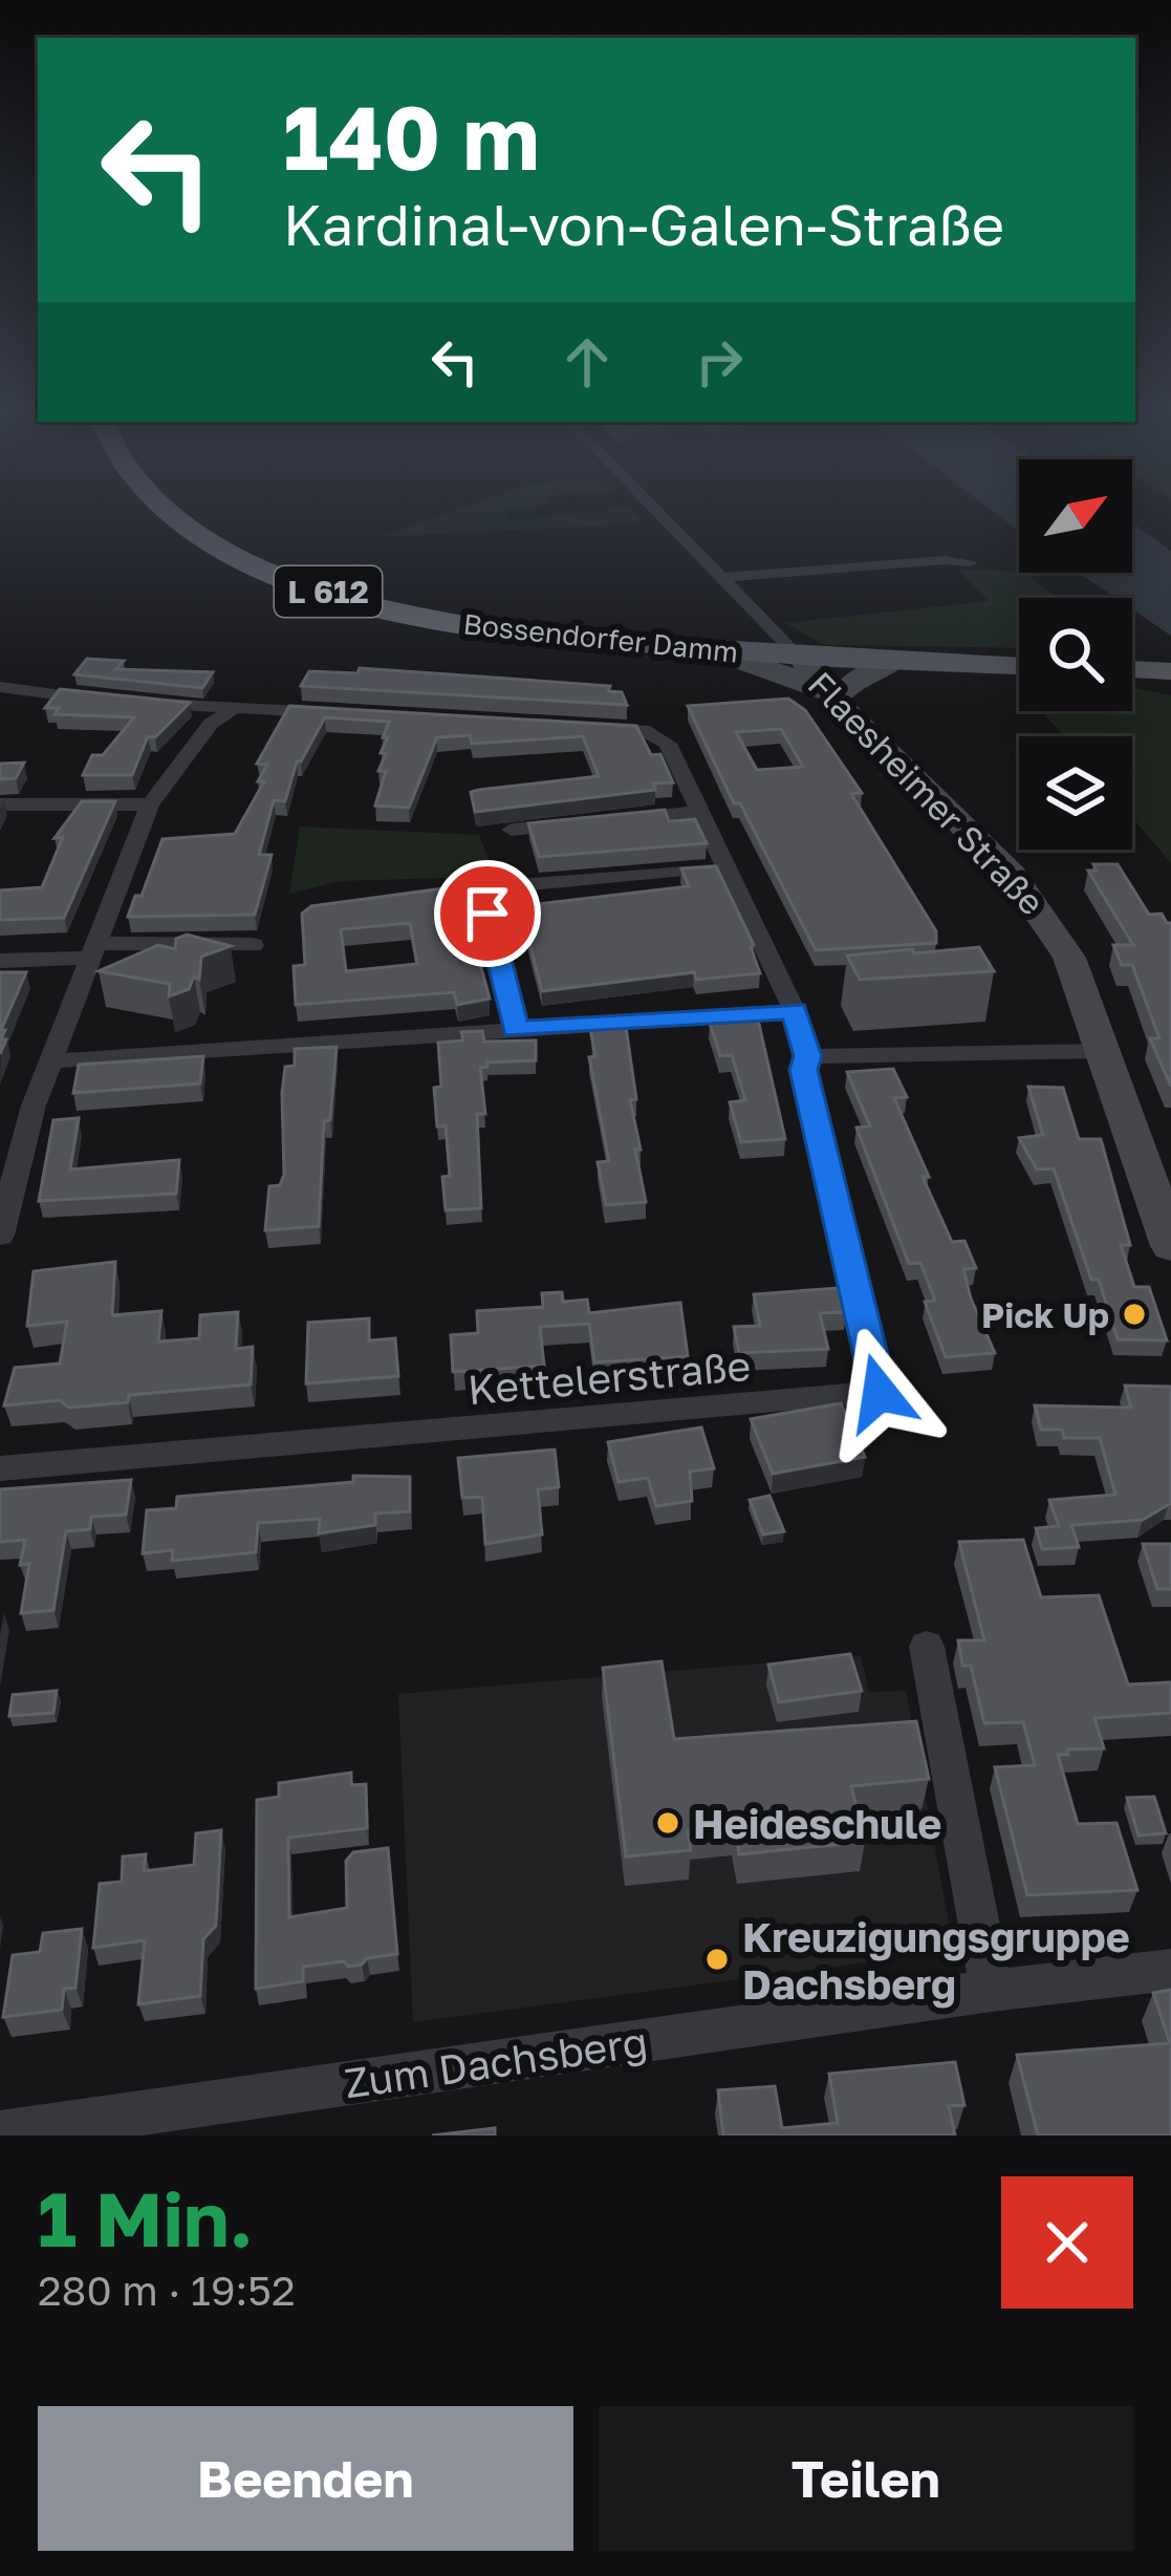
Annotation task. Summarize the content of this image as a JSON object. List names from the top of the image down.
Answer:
{
  "streets": {
    "highway": ["L 612", "Bossendorfer Damm"],
    "main road": ["Flaesheimer Straße"],
    "street": ["Kettelerstraße", "Zum Dachsberg"]
  },
  "crossings": [
    ["Bossendorfer Damm", "Flaesheimer Straße"]
  ],
  "places": ["Pick Up", "Heideschule", "Kreuzigungsgruppe Dachsberg"],
  "north": "top right",
  "page": {
    "turn": ["140 m", "Kardinal-von-Galen-Straße"],
    "heading": ["1 Min.", "280 m · 19:52"],
    "buttons": ["Beenden", "Teilen"]
  }
}
